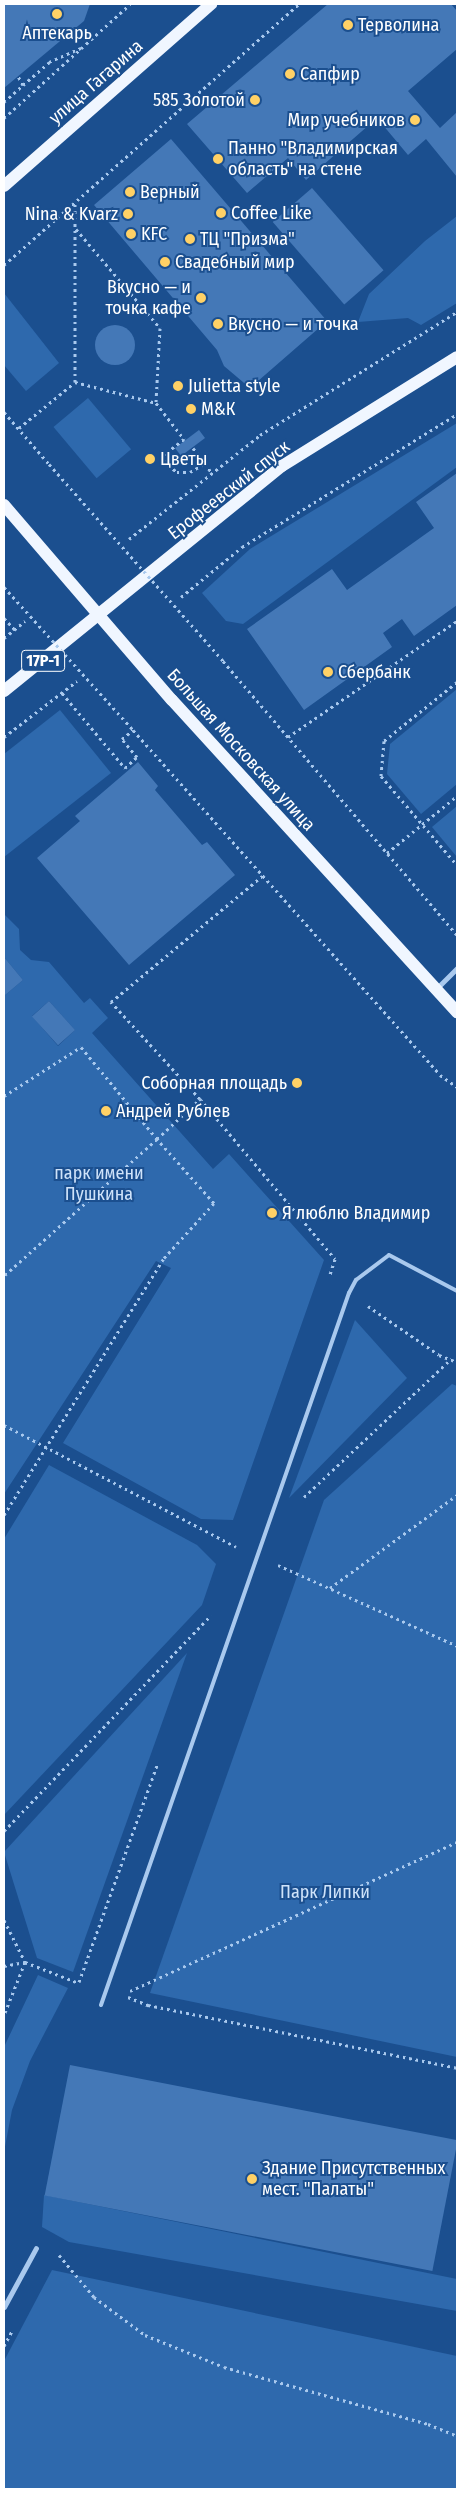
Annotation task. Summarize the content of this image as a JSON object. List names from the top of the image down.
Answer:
{
  "streets": {
    "main road": [
      "улица Гагарина",
      "Ерофеевский спуск",
      "17Р-1",
      "Большая Московская улица"
    ]
  },
  "parks": ["парк имени Пушкина", "Парк Липки"],
  "places": [
    "Аптекарь",
    "Терволина",
    "Сапфир",
    "585 Золотой",
    "Мир учебников",
    "Панно \"Владимирская область\" на стене",
    "Верный",
    "Coffee Like",
    "Nina & Kvarz",
    "KFC",
    "ТЦ \"Призма\"",
    "Свадебный мир",
    "Вкусно — и точка кафе",
    "Вкусно — и точка",
    "Julietta style",
    "М&К",
    "Цветы",
    "Сбербанк",
    "Соборная площадь",
    "Андрей Рублев",
    "Я люблю Владимир",
    "Здание Присутственных мест. \"Палаты\""
  ]
}
